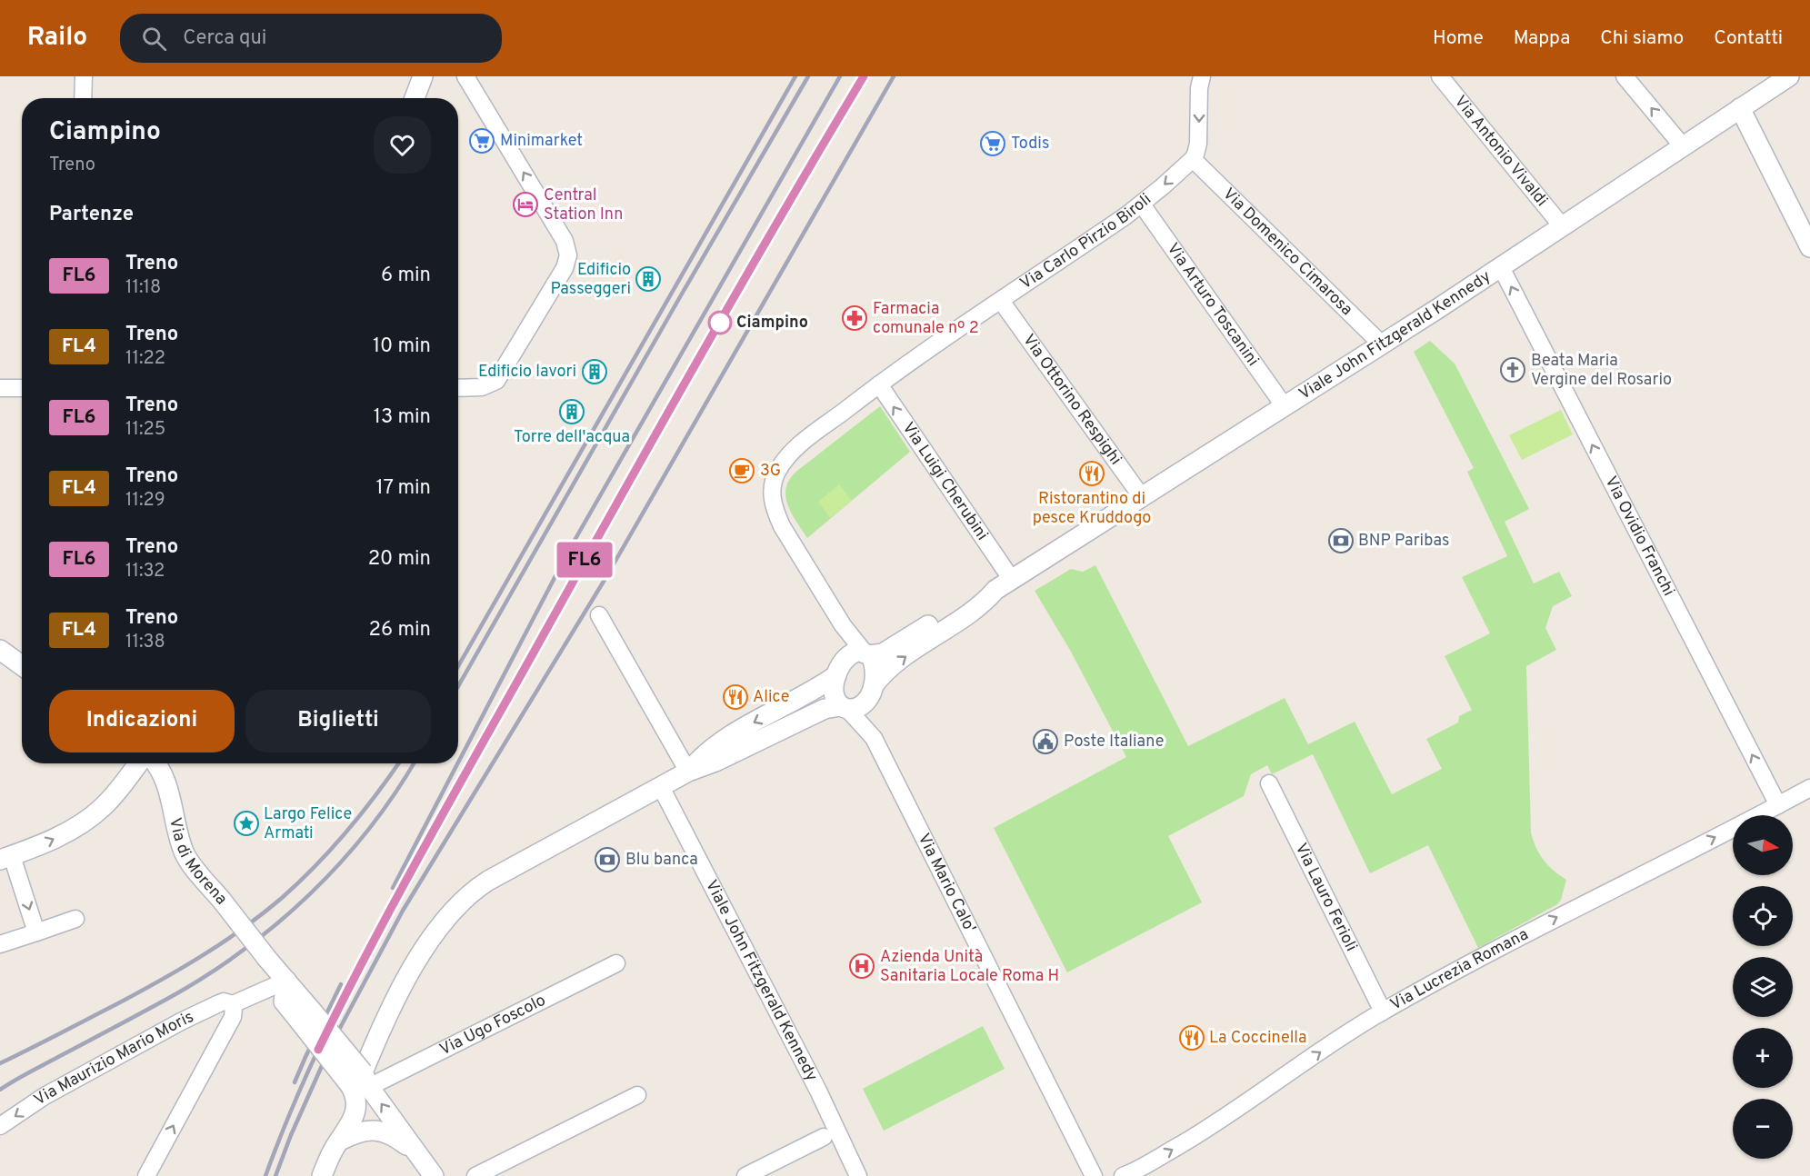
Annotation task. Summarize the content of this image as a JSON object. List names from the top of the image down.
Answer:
{
  "streets": {
    "street": [
      "Via Antonio Vivaldi",
      "Via Carlo Pirzio Biroli",
      "Via Domenico Cimarosa",
      "Via Arturo Toscanini",
      "Viale John Fitzgerald Kennedy",
      "Via Ottorino Respighi",
      "Via Luigi Cherubini",
      "Via Ovidio Franchi",
      "Via di Morena",
      "Via Mario Calo'",
      "Via Lauro Ferioli",
      "Via Lucrezia Romana",
      "Via Ugo Foscolo",
      "Via Maurizio Mario Moris"
    ]
  },
  "crossings": [
    ["Via Antonio Vivaldi", "Viale John Fitzgerald Kennedy"],
    ["Via Carlo Pirzio Biroli", "Via Domenico Cimarosa"],
    ["Via Carlo Pirzio Biroli", "Via Arturo Toscanini"],
    ["Via Carlo Pirzio Biroli", "Via Ottorino Respighi"],
    ["Via Carlo Pirzio Biroli", "Via Luigi Cherubini"],
    ["Via Domenico Cimarosa", "Viale John Fitzgerald Kennedy"],
    ["Via Arturo Toscanini", "Viale John Fitzgerald Kennedy"],
    ["Viale John Fitzgerald Kennedy", "Via Ottorino Respighi"],
    ["Viale John Fitzgerald Kennedy", "Via Luigi Cherubini"],
    ["Viale John Fitzgerald Kennedy", "Via Ovidio Franchi"],
    ["Viale John Fitzgerald Kennedy", "Via Mario Calo'"],
    ["Via Ovidio Franchi", "Via Lucrezia Romana"],
    ["Via di Morena", "Via Ugo Foscolo"],
    ["Via di Morena", "Via Maurizio Mario Moris"],
    ["Via Lauro Ferioli", "Via Lucrezia Romana"]
  ],
  "one_way": [
    "Via Luigi Cherubini",
    "Via Ovidio Franchi",
    "Via Lucrezia Romana",
    "Via Maurizio Mario Moris"
  ],
  "places": {
    "supermarket": ["Minimarket", "Todis"],
    "hotel": ["Central Station Inn"],
    "building": ["Edificio Passeggeri", "Edificio lavori", "Torre dell'acqua"],
    "pharmacy": ["Farmacia comunale nº 2"],
    "other": ["Ciampino"],
    "church": ["Beata Maria Vergine del Rosario"],
    "cafe": ["3G"],
    "restaurant": ["Ristorantino di pesce Kruddogo", "Alice", "La Coccinella"],
    "bank": ["BNP Paribas", "Blu banca"],
    "public building": ["Poste Italiane"],
    "place": ["Largo Felice Armati"],
    "hospital": ["Azienda Unità Sanitaria Locale Roma H"]
  },
  "north": "right",
  "page": {
    "header": "Railo",
    "search": "Cerca qui",
    "nav": [
      "Home",
      "Mappa",
      "Chi siamo",
      "Contatti"
    ],
    "on_map": "FL6",
    "heading": [
      ["Ciampino", "Treno"],
      "Partenze"
    ],
    "list": [
      {
        "mark": "FL6",
        "name": "Treno",
        "note": "11:18",
        "value": "6 min"
      },
      {
        "mark": "FL4",
        "name": "Treno",
        "note": "11:22",
        "value": "10 min"
      },
      {
        "mark": "FL6",
        "name": "Treno",
        "note": "11:25",
        "value": "13 min"
      },
      {
        "mark": "FL4",
        "name": "Treno",
        "note": "11:29",
        "value": "17 min"
      },
      {
        "mark": "FL6",
        "name": "Treno",
        "note": "11:32",
        "value": "20 min"
      },
      {
        "mark": "FL4",
        "name": "Treno",
        "note": "11:38",
        "value": "26 min"
      }
    ],
    "buttons": ["Indicazioni", "Biglietti"],
    "map_buttons": ["+", "−"]
  }
}
